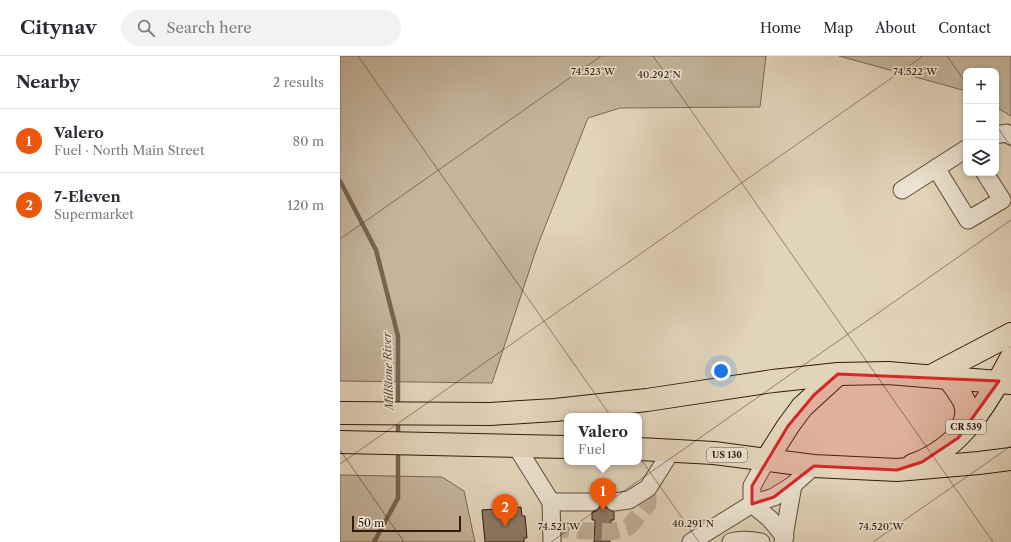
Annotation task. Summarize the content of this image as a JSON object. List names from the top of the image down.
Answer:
{
  "streets": {
    "highway": ["CR 539", "US 130"]
  },
  "crossings": [
    ["CR 539", "US 130"]
  ],
  "water": ["Millstone River"],
  "scale_bar": "50 m",
  "page": {
    "header": "Citynav",
    "search": "Search here",
    "nav": [
      "Home",
      "Map",
      "About",
      "Contact"
    ],
    "heading": ["Nearby", "2 results"],
    "map_buttons": ["+", "−"],
    "list": [
      {
        "mark": "1",
        "name": "Valero",
        "note": "Fuel · North Main Street",
        "value": "80 m"
      },
      {
        "mark": "2",
        "name": "7-Eleven",
        "note": "Supermarket",
        "value": "120 m"
      }
    ],
    "popup": ["Valero", "Fuel"],
    "pins": ["1", "2"],
    "scale": "50 m"
  },
  "coordinates": [
    "74.523°W",
    "74.522°W",
    "40.292°N",
    "40.291°N",
    "74.521°W",
    "74.520°W"
  ]
}
